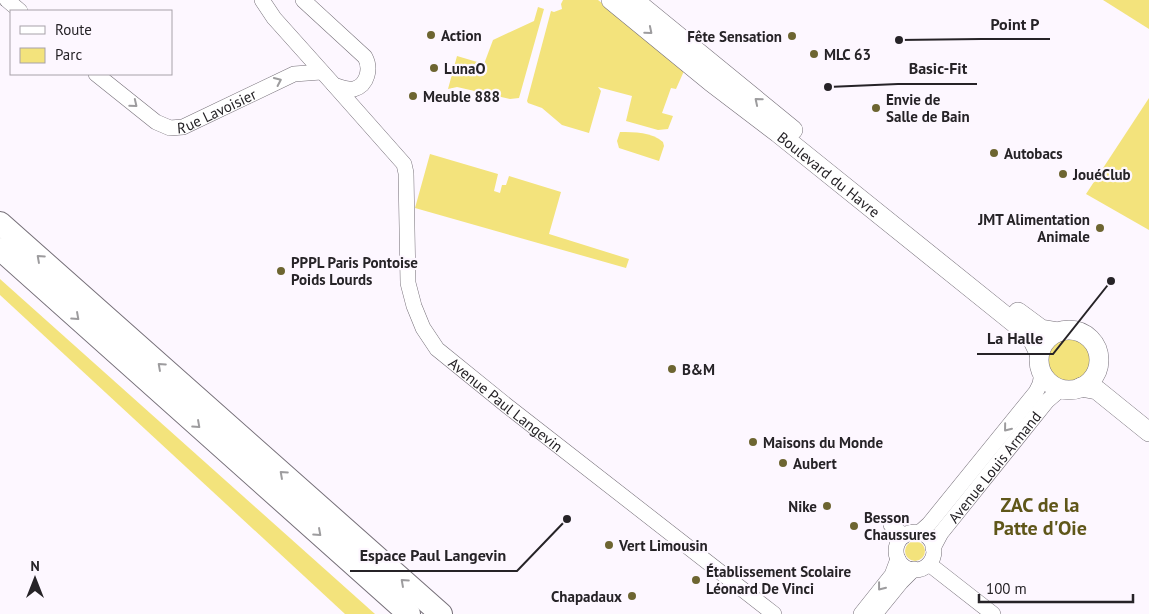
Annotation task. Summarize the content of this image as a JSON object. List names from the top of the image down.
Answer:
{
  "streets": {
    "main road": ["Boulevard du Havre"],
    "street": ["Rue Lavoisier", "Avenue Paul Langevin", "Avenue Louis Armand"]
  },
  "crossings": [
    ["Rue Lavoisier", "Avenue Paul Langevin"],
    ["Boulevard du Havre", "Avenue Louis Armand"]
  ],
  "one_way": ["Rue Lavoisier"],
  "districts": ["ZAC de la Patte d'Oie"],
  "places": [
    "Action",
    "Fête Sensation",
    "Point P",
    "MLC 63",
    "LunaO",
    "Basic-Fit",
    "Meuble 888",
    "Envie de Salle de Bain",
    "Autobacs",
    "JouéClub",
    "JMT Alimentation Animale",
    "PPPL Paris Pontoise Poids Lourds",
    "La Halle",
    "B&M",
    "Maisons du Monde",
    "Aubert",
    "Nike",
    "Espace Paul Langevin",
    "Besson Chaussures",
    "Vert Limousin",
    "Établissement Scolaire Léonard De Vinci",
    "Chapadaux"
  ],
  "legend": ["Route", "Parc"],
  "scale_bar": "100 m",
  "north": "top"
}
